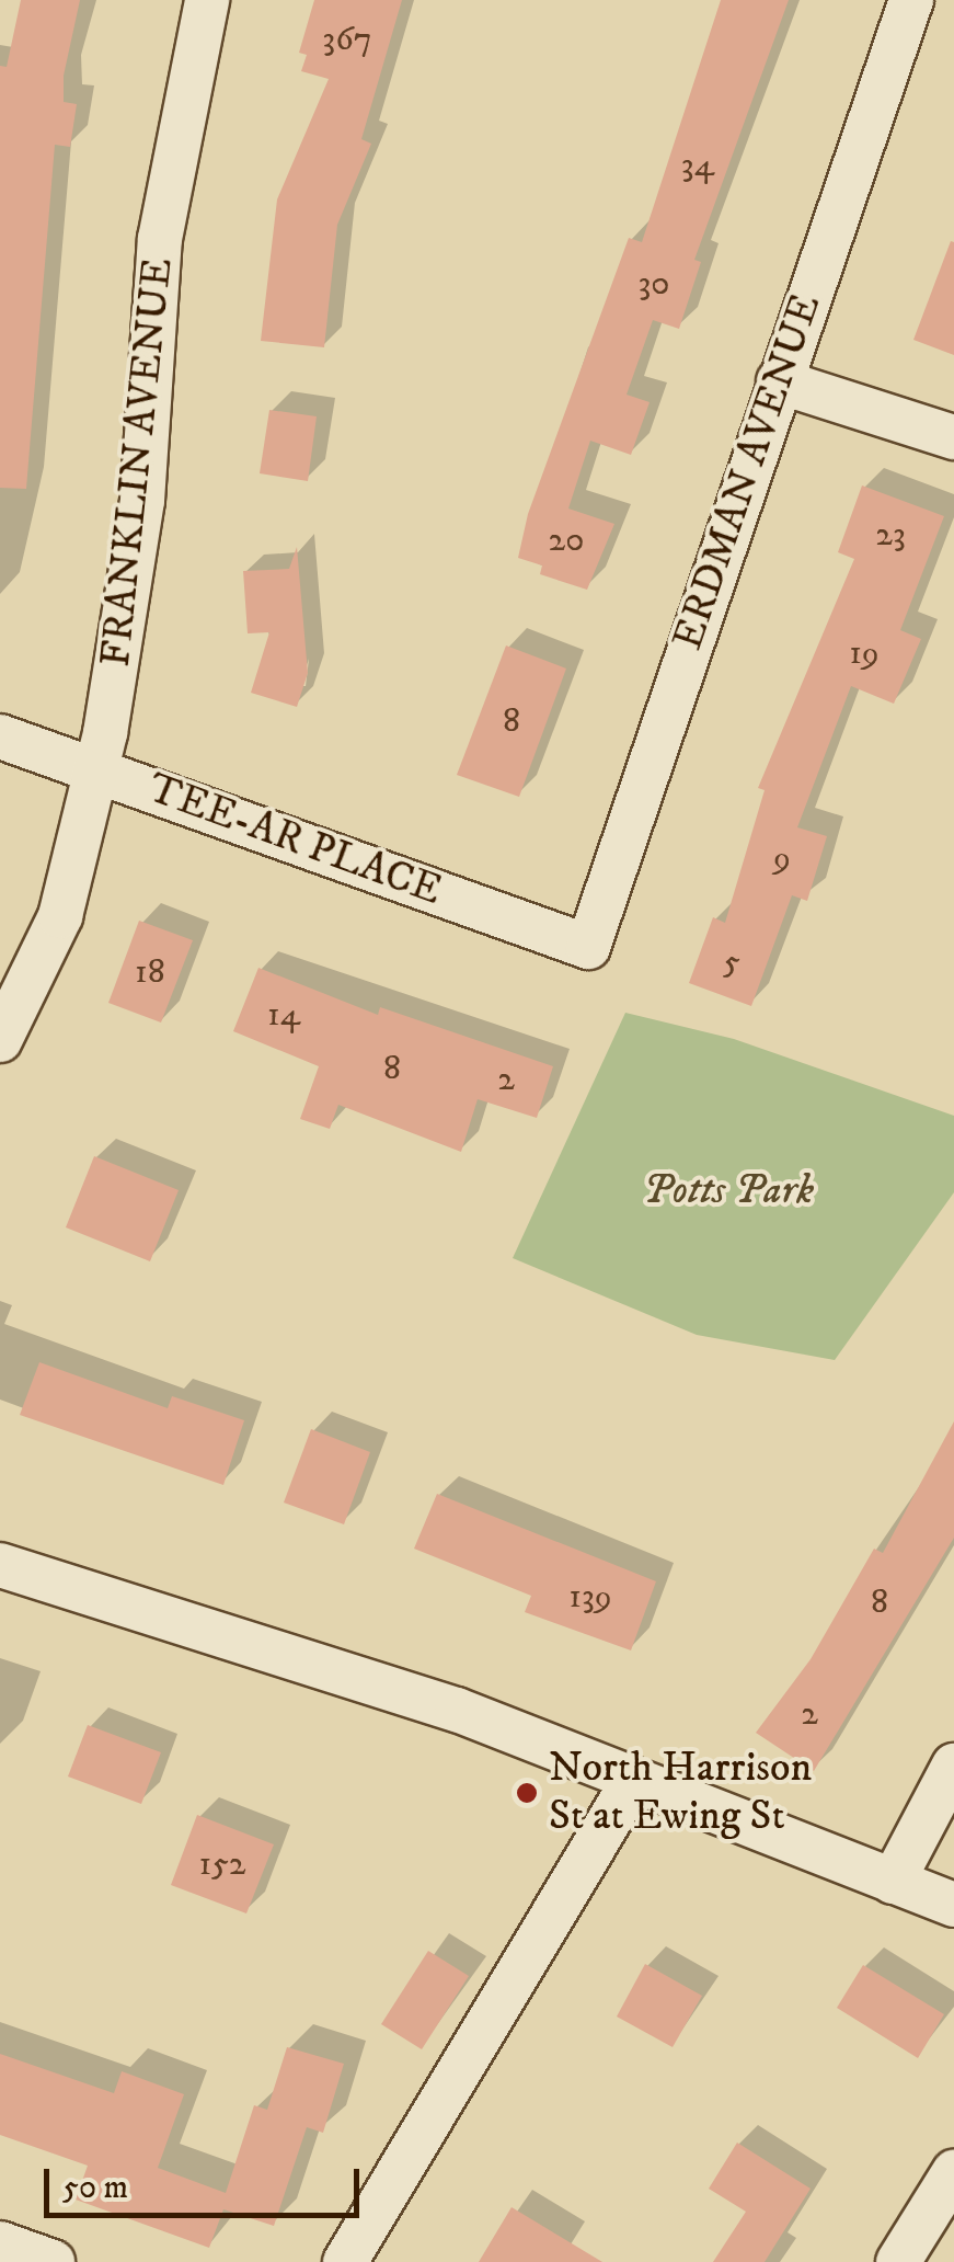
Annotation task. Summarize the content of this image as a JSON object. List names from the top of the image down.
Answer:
{
  "streets": {
    "street": ["FRANKLIN AVENUE", "ERDMAN AVENUE", "TEE-AR PLACE"]
  },
  "crossings": [
    ["FRANKLIN AVENUE", "TEE-AR PLACE"],
    ["ERDMAN AVENUE", "TEE-AR PLACE"]
  ],
  "parks": ["Potts Park"],
  "places": ["North Harrison St at Ewing St"],
  "house_numbers": [
    "367",
    "34",
    "30",
    "23",
    "20",
    "19",
    "8",
    "9",
    "5",
    "18",
    "14",
    "8",
    "2",
    "139",
    "8",
    "2",
    "152"
  ],
  "scale_bar": "50 m"
}
